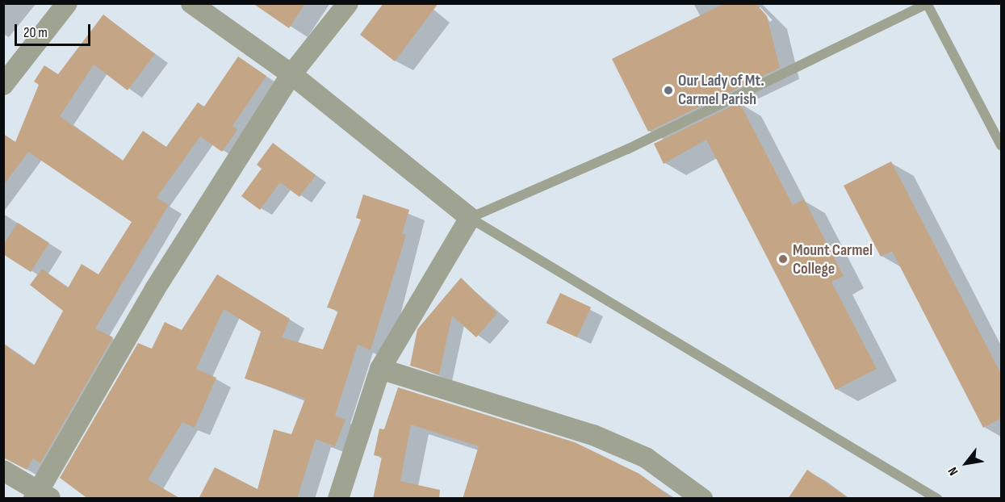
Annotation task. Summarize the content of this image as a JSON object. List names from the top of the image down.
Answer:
{
  "places": ["Our Lady of Mt. Carmel Parish", "Mount Carmel College"],
  "scale_bar": "20 m",
  "north": "bottom left"
}
